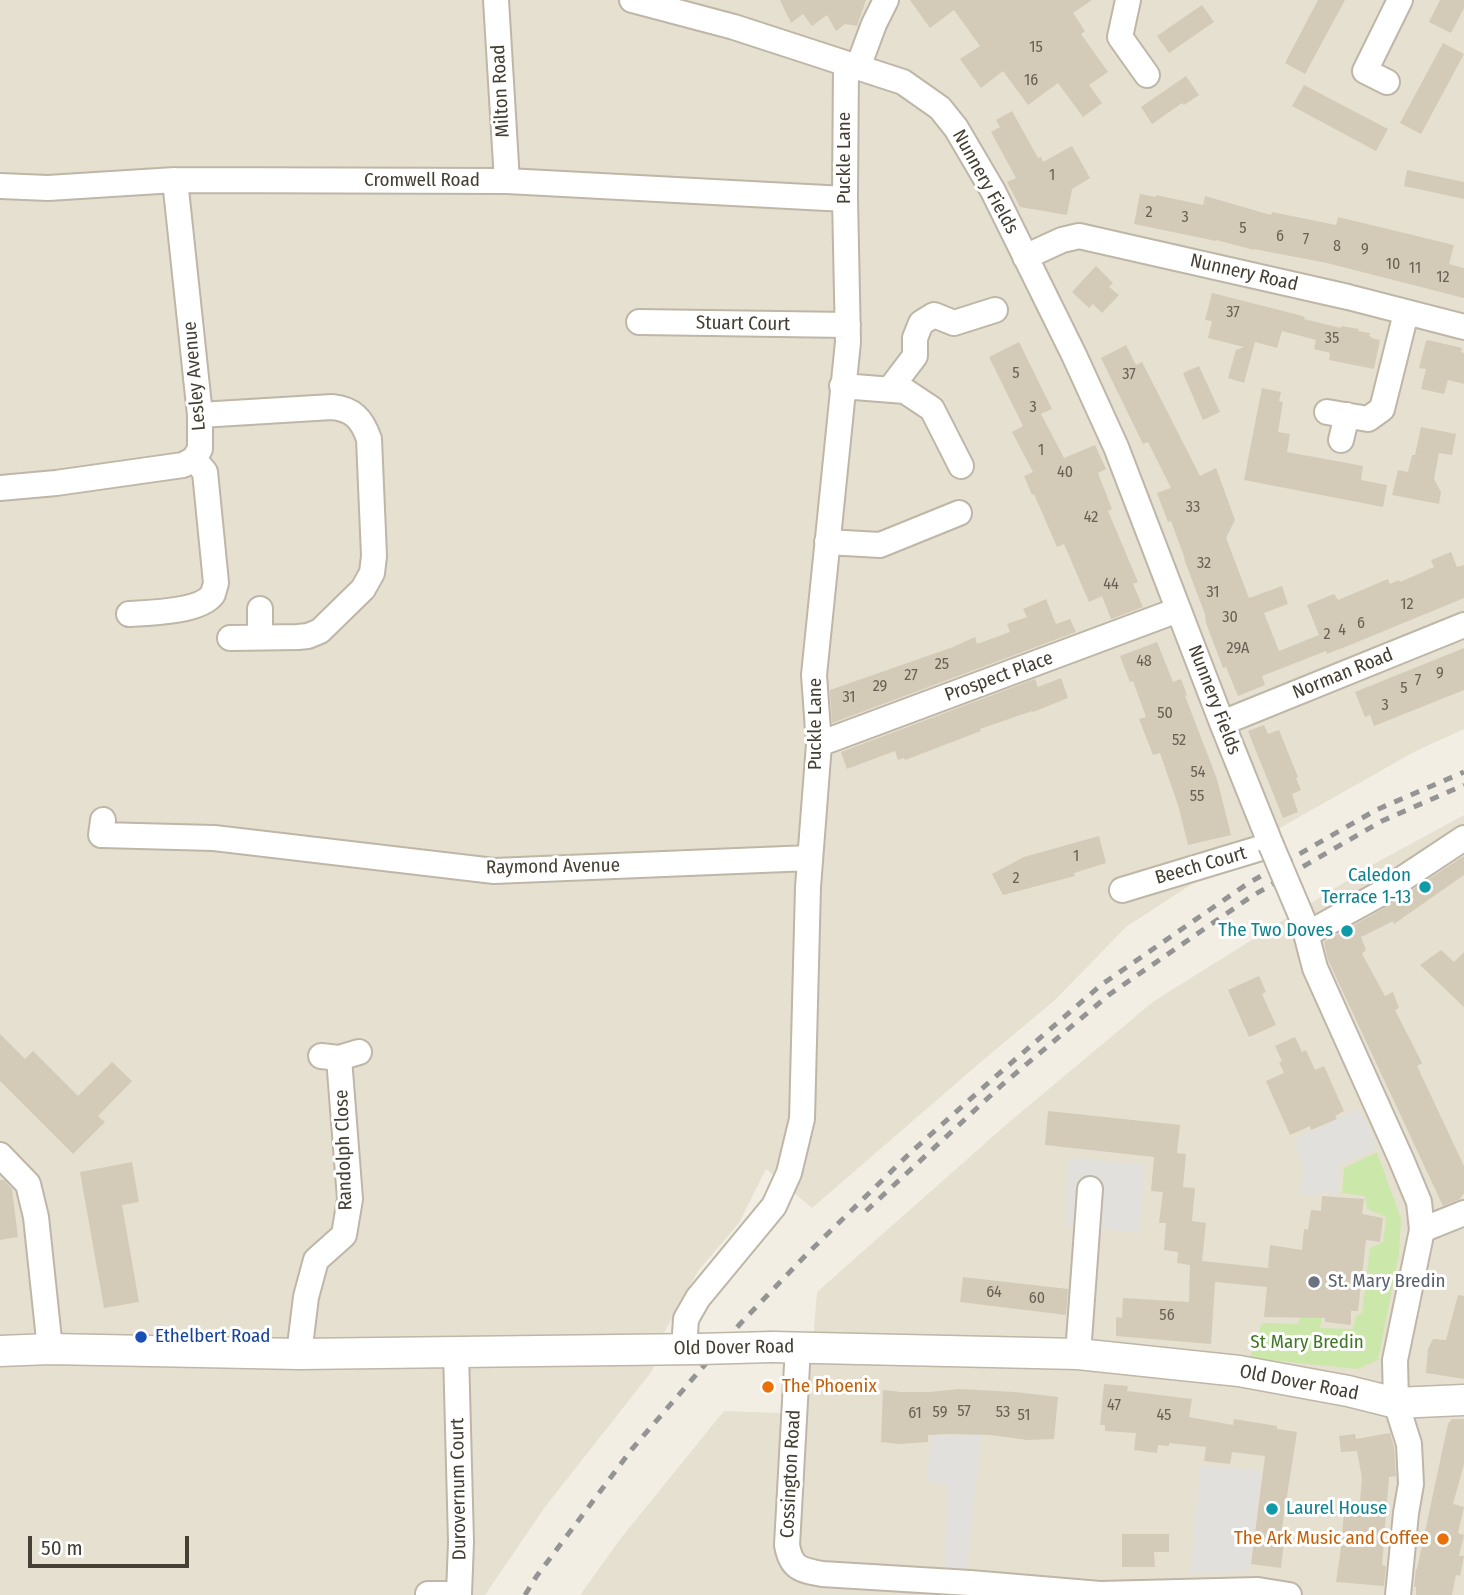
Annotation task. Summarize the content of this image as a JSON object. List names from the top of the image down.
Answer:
{
  "streets": {
    "street": [
      "Milton Road",
      "Puckle Lane",
      "Cromwell Road",
      "Nunnery Fields",
      "Nunnery Road",
      "Stuart Court",
      "Lesley Avenue",
      "Norman Road",
      "Prospect Place",
      "Beech Court",
      "Raymond Avenue",
      "Randolph Close",
      "Old Dover Road",
      "Cossington Road",
      "Durovernum Court"
    ]
  },
  "crossings": [
    ["Milton Road", "Cromwell Road"],
    ["Puckle Lane", "Cromwell Road"],
    ["Puckle Lane", "Nunnery Fields"],
    ["Puckle Lane", "Stuart Court"],
    ["Puckle Lane", "Prospect Place"],
    ["Puckle Lane", "Raymond Avenue"],
    ["Puckle Lane", "Old Dover Road"],
    ["Cromwell Road", "Lesley Avenue"],
    ["Nunnery Fields", "Nunnery Road"],
    ["Nunnery Fields", "Norman Road"],
    ["Nunnery Fields", "Prospect Place"],
    ["Nunnery Fields", "Beech Court"],
    ["Nunnery Fields", "Old Dover Road"],
    ["Randolph Close", "Old Dover Road"],
    ["Old Dover Road", "Cossington Road"],
    ["Old Dover Road", "Durovernum Court"]
  ],
  "parks": ["St Mary Bredin"],
  "places": [
    "Caledon Terrace 1-13",
    "The Two Doves",
    "St. Mary Bredin",
    "Ethelbert Road",
    "The Phoenix",
    "Laurel House",
    "The Ark Music and Coffee"
  ],
  "house_numbers": [
    "15",
    "16",
    "1",
    "2",
    "3",
    "5",
    "6",
    "7",
    "8",
    "9",
    "10",
    "11",
    "12",
    "37",
    "35",
    "5",
    "37",
    "3",
    "1",
    "40",
    "33",
    "42",
    "32",
    "44",
    "31",
    "12",
    "30",
    "6",
    "4",
    "2",
    "29A",
    "48",
    "25",
    "9",
    "27",
    "7",
    "29",
    "5",
    "31",
    "3",
    "50",
    "52",
    "54",
    "55",
    "1",
    "2",
    "64",
    "60",
    "56",
    "47",
    "57",
    "59",
    "53",
    "61",
    "51",
    "45"
  ],
  "scale_bar": "50 m"
}
